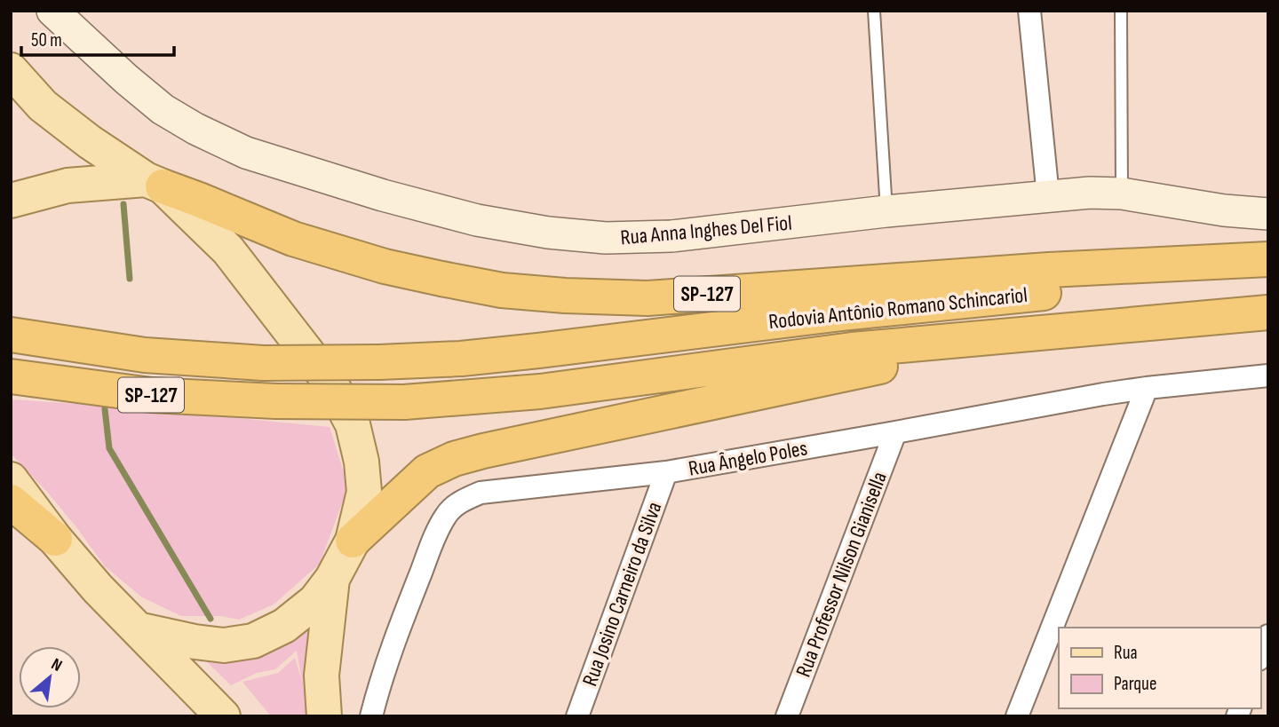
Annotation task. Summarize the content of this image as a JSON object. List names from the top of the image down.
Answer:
{
  "streets": {
    "highway": ["SP-127", "Rodovia Antônio Romano Schincariol"],
    "street": [
      "Rua Anna Inghes Del Fiol",
      "Rua Ângelo Poles",
      "Rua Professor Nilson Gianisella",
      "Rua Josino Carneiro da Silva"
    ]
  },
  "crossings": [
    ["Rua Ângelo Poles", "Rua Professor Nilson Gianisella"],
    ["Rua Ângelo Poles", "Rua Josino Carneiro da Silva"]
  ],
  "legend": ["Rua", "Parque"],
  "scale_bar": "50 m",
  "north": "top right"
}
